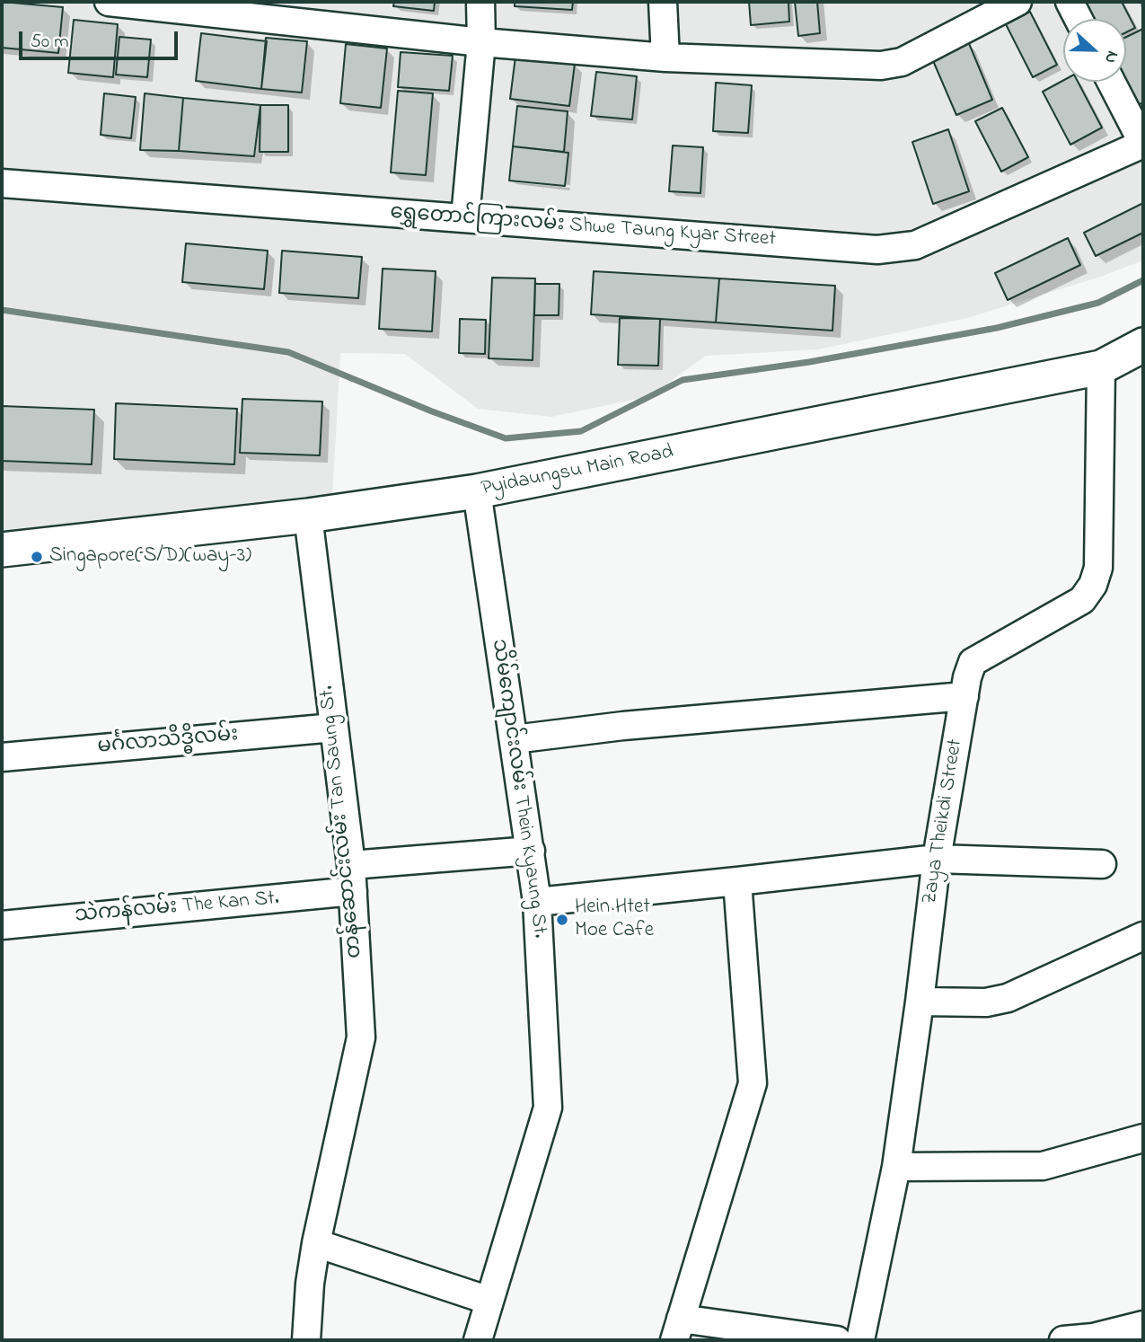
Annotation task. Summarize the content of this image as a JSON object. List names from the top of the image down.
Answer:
{
  "streets": {
    "main road": ["Pyidaungsu Main Road"],
    "street": [
      "ရွှေတောင်ကြားလမ်း Shwe Taung Kyar Street",
      "မင်္ဂလာသိဒ္ဓိလမ်း",
      "သိမ်ကျောင်းလမ်း Thein Kyaung St.",
      "တန်ဆောင်းလမ်း Tan Saung St.",
      "Zaya Theikdi Street",
      "သဲကန်လမ်း The Kan St."
    ]
  },
  "crossings": [
    ["Pyidaungsu Main Road", "သိမ်ကျောင်းလမ်း Thein Kyaung St."],
    ["Pyidaungsu Main Road", "တန်ဆောင်းလမ်း Tan Saung St."],
    ["Pyidaungsu Main Road", "Zaya Theikdi Street"],
    ["မင်္ဂလာသိဒ္ဓိလမ်း", "တန်ဆောင်းလမ်း Tan Saung St."],
    ["တန်ဆောင်းလမ်း Tan Saung St.", "သဲကန်လမ်း The Kan St."]
  ],
  "places": ["Singapore(S/D)(way-3)", "Hein Htet Moe Cafe"],
  "scale_bar": "50 m",
  "north": "right"
}
